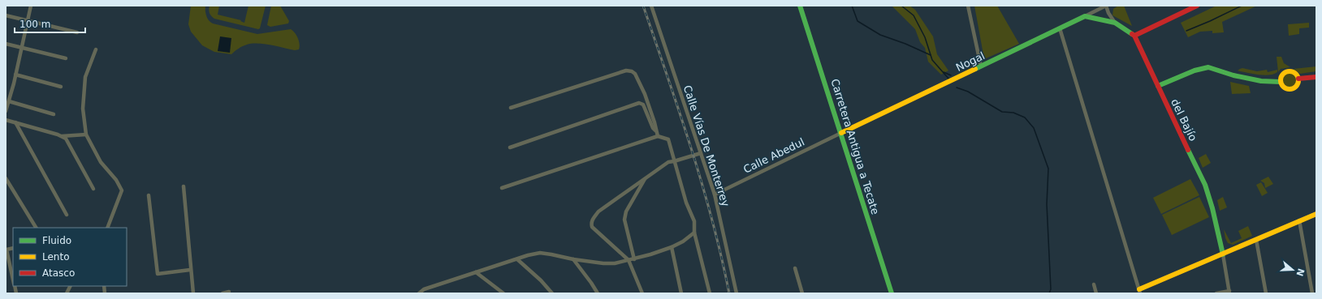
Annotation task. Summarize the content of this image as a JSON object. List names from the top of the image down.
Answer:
{
  "streets": {
    "street": [
      "Nogal",
      "del Bajío",
      "Calle Vías De Monterrey",
      "Carretera Antigua a Tecate",
      "Calle Abedul"
    ]
  },
  "crossings": [
    ["Nogal", "Carretera Antigua a Tecate"],
    ["Nogal", "Calle Abedul"],
    ["Calle Vías De Monterrey", "Calle Abedul"],
    ["Carretera Antigua a Tecate", "Calle Abedul"]
  ],
  "legend": ["Fluido", "Lento", "Atasco"],
  "scale_bar": "100 m",
  "north": "right"
}
